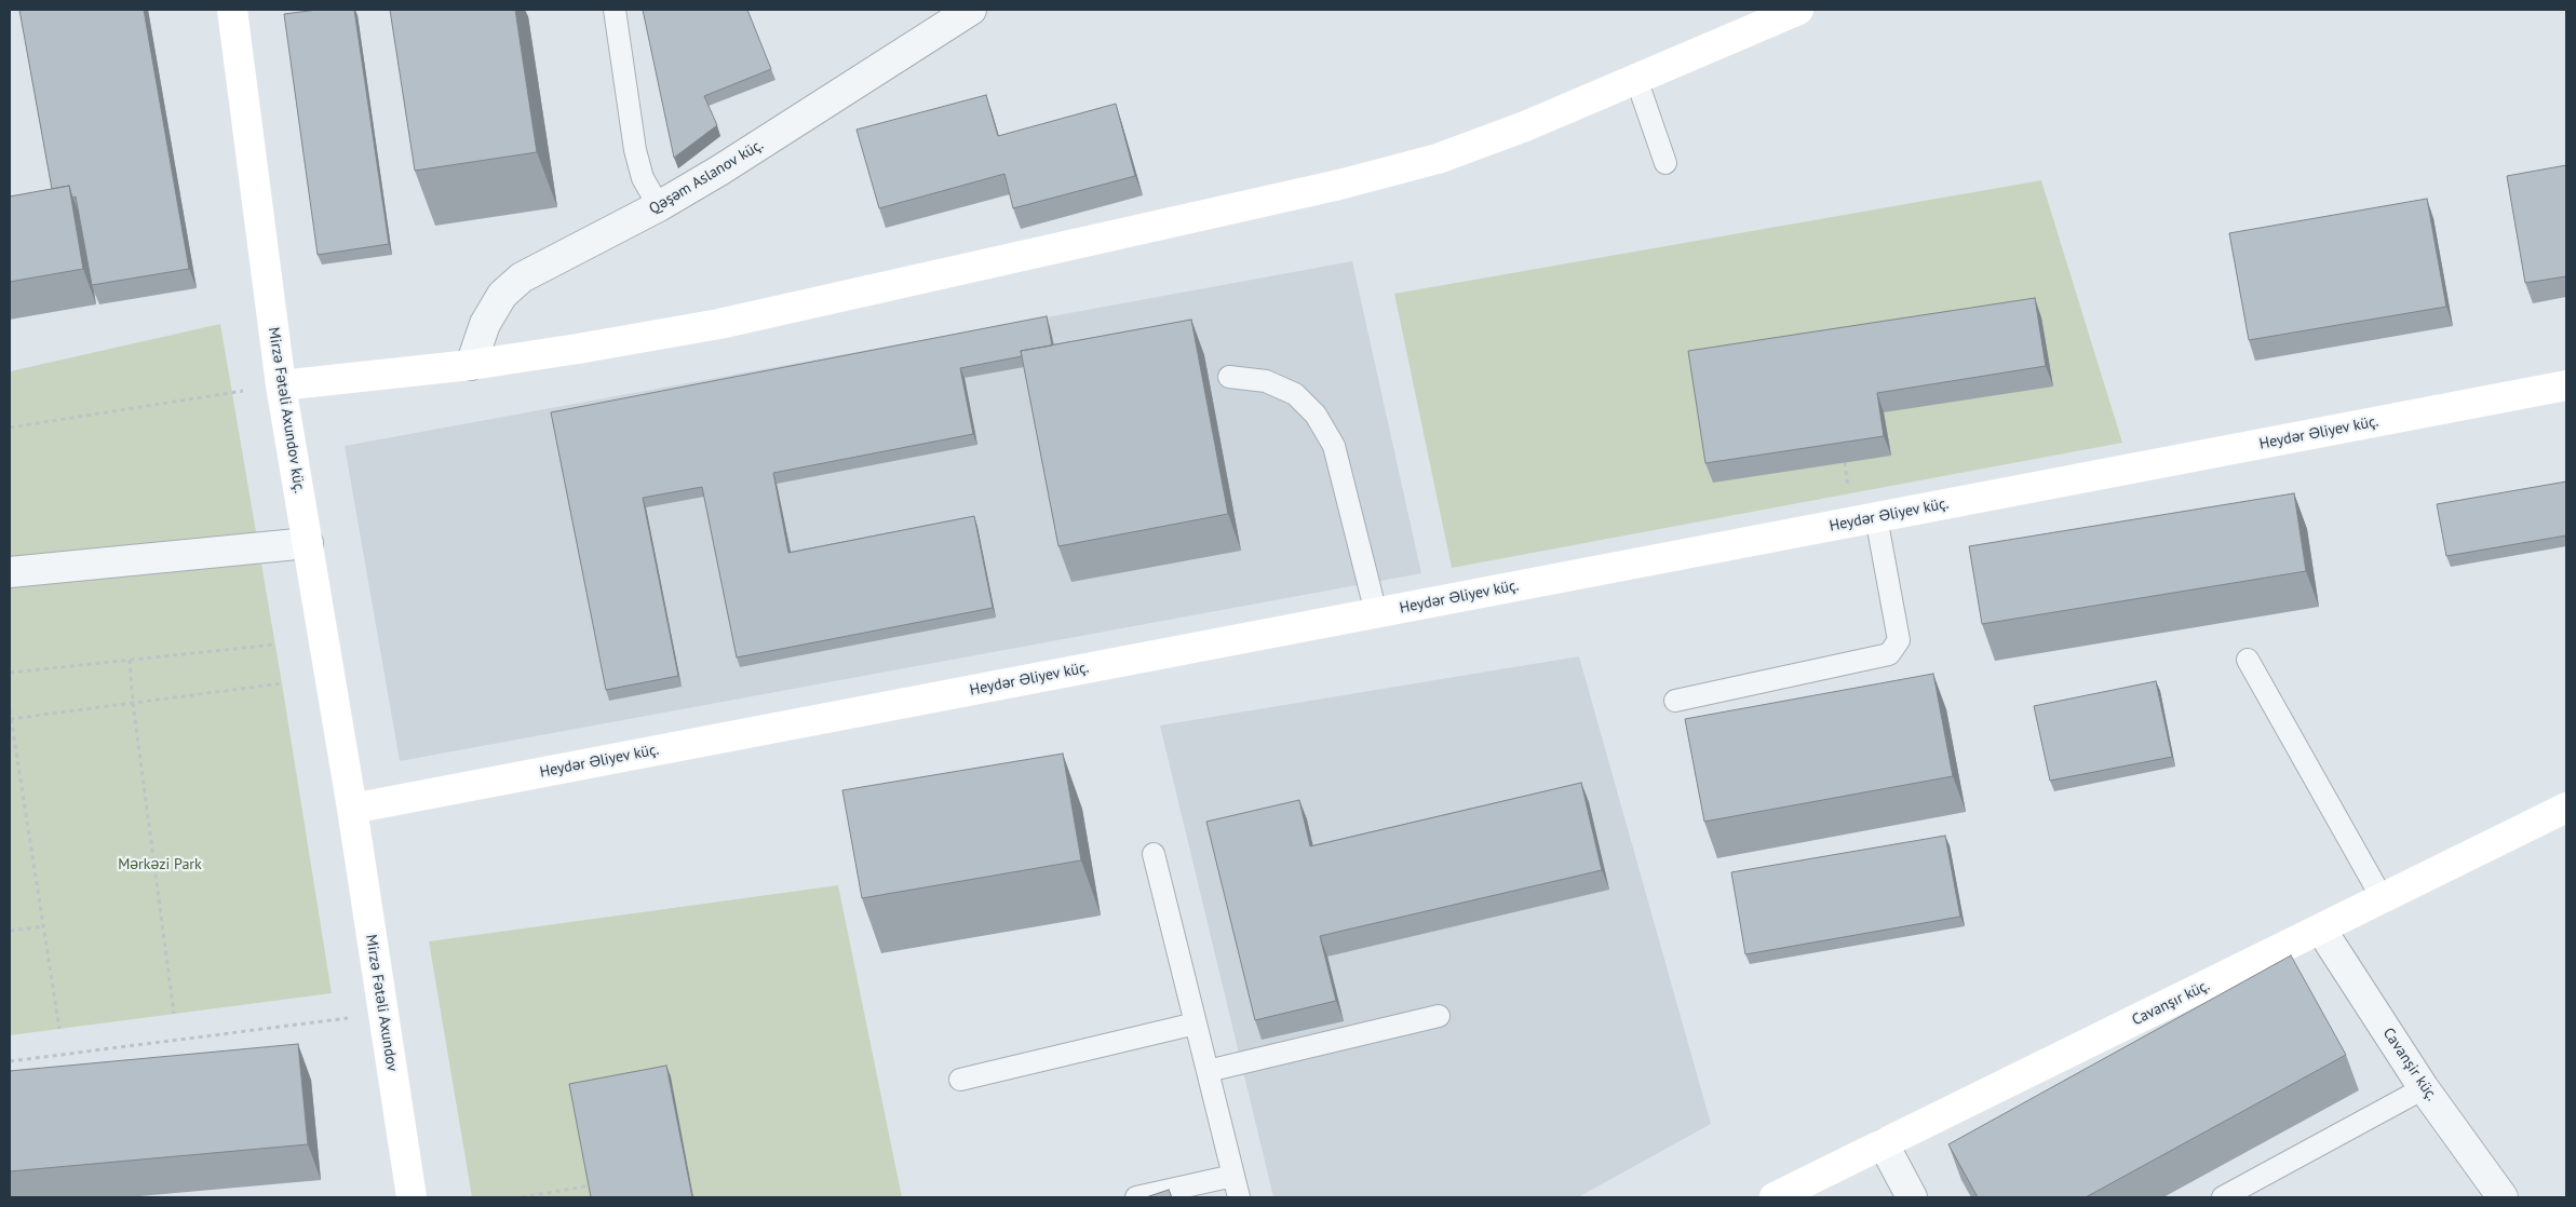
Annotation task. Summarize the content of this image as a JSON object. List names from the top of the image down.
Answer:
{
  "streets": {
    "street": [
      "Qəşəm Aslanov küç.",
      "Mirzə Fətəli Axundov küç.",
      "Heydər Əliyev küç.",
      "Mirzə Fətəli Axundov",
      "Cavanşır küç.",
      "Cavanşir küç."
    ]
  },
  "crossings": [
    ["Mirzə Fətəli Axundov küç.", "Heydər Əliyev küç."],
    ["Mirzə Fətəli Axundov küç.", "Mirzə Fətəli Axundov"],
    ["Heydər Əliyev küç.", "Mirzə Fətəli Axundov"],
    ["Cavanşır küç.", "Cavanşir küç."]
  ],
  "parks": ["Mərkəzi Park"]
}
